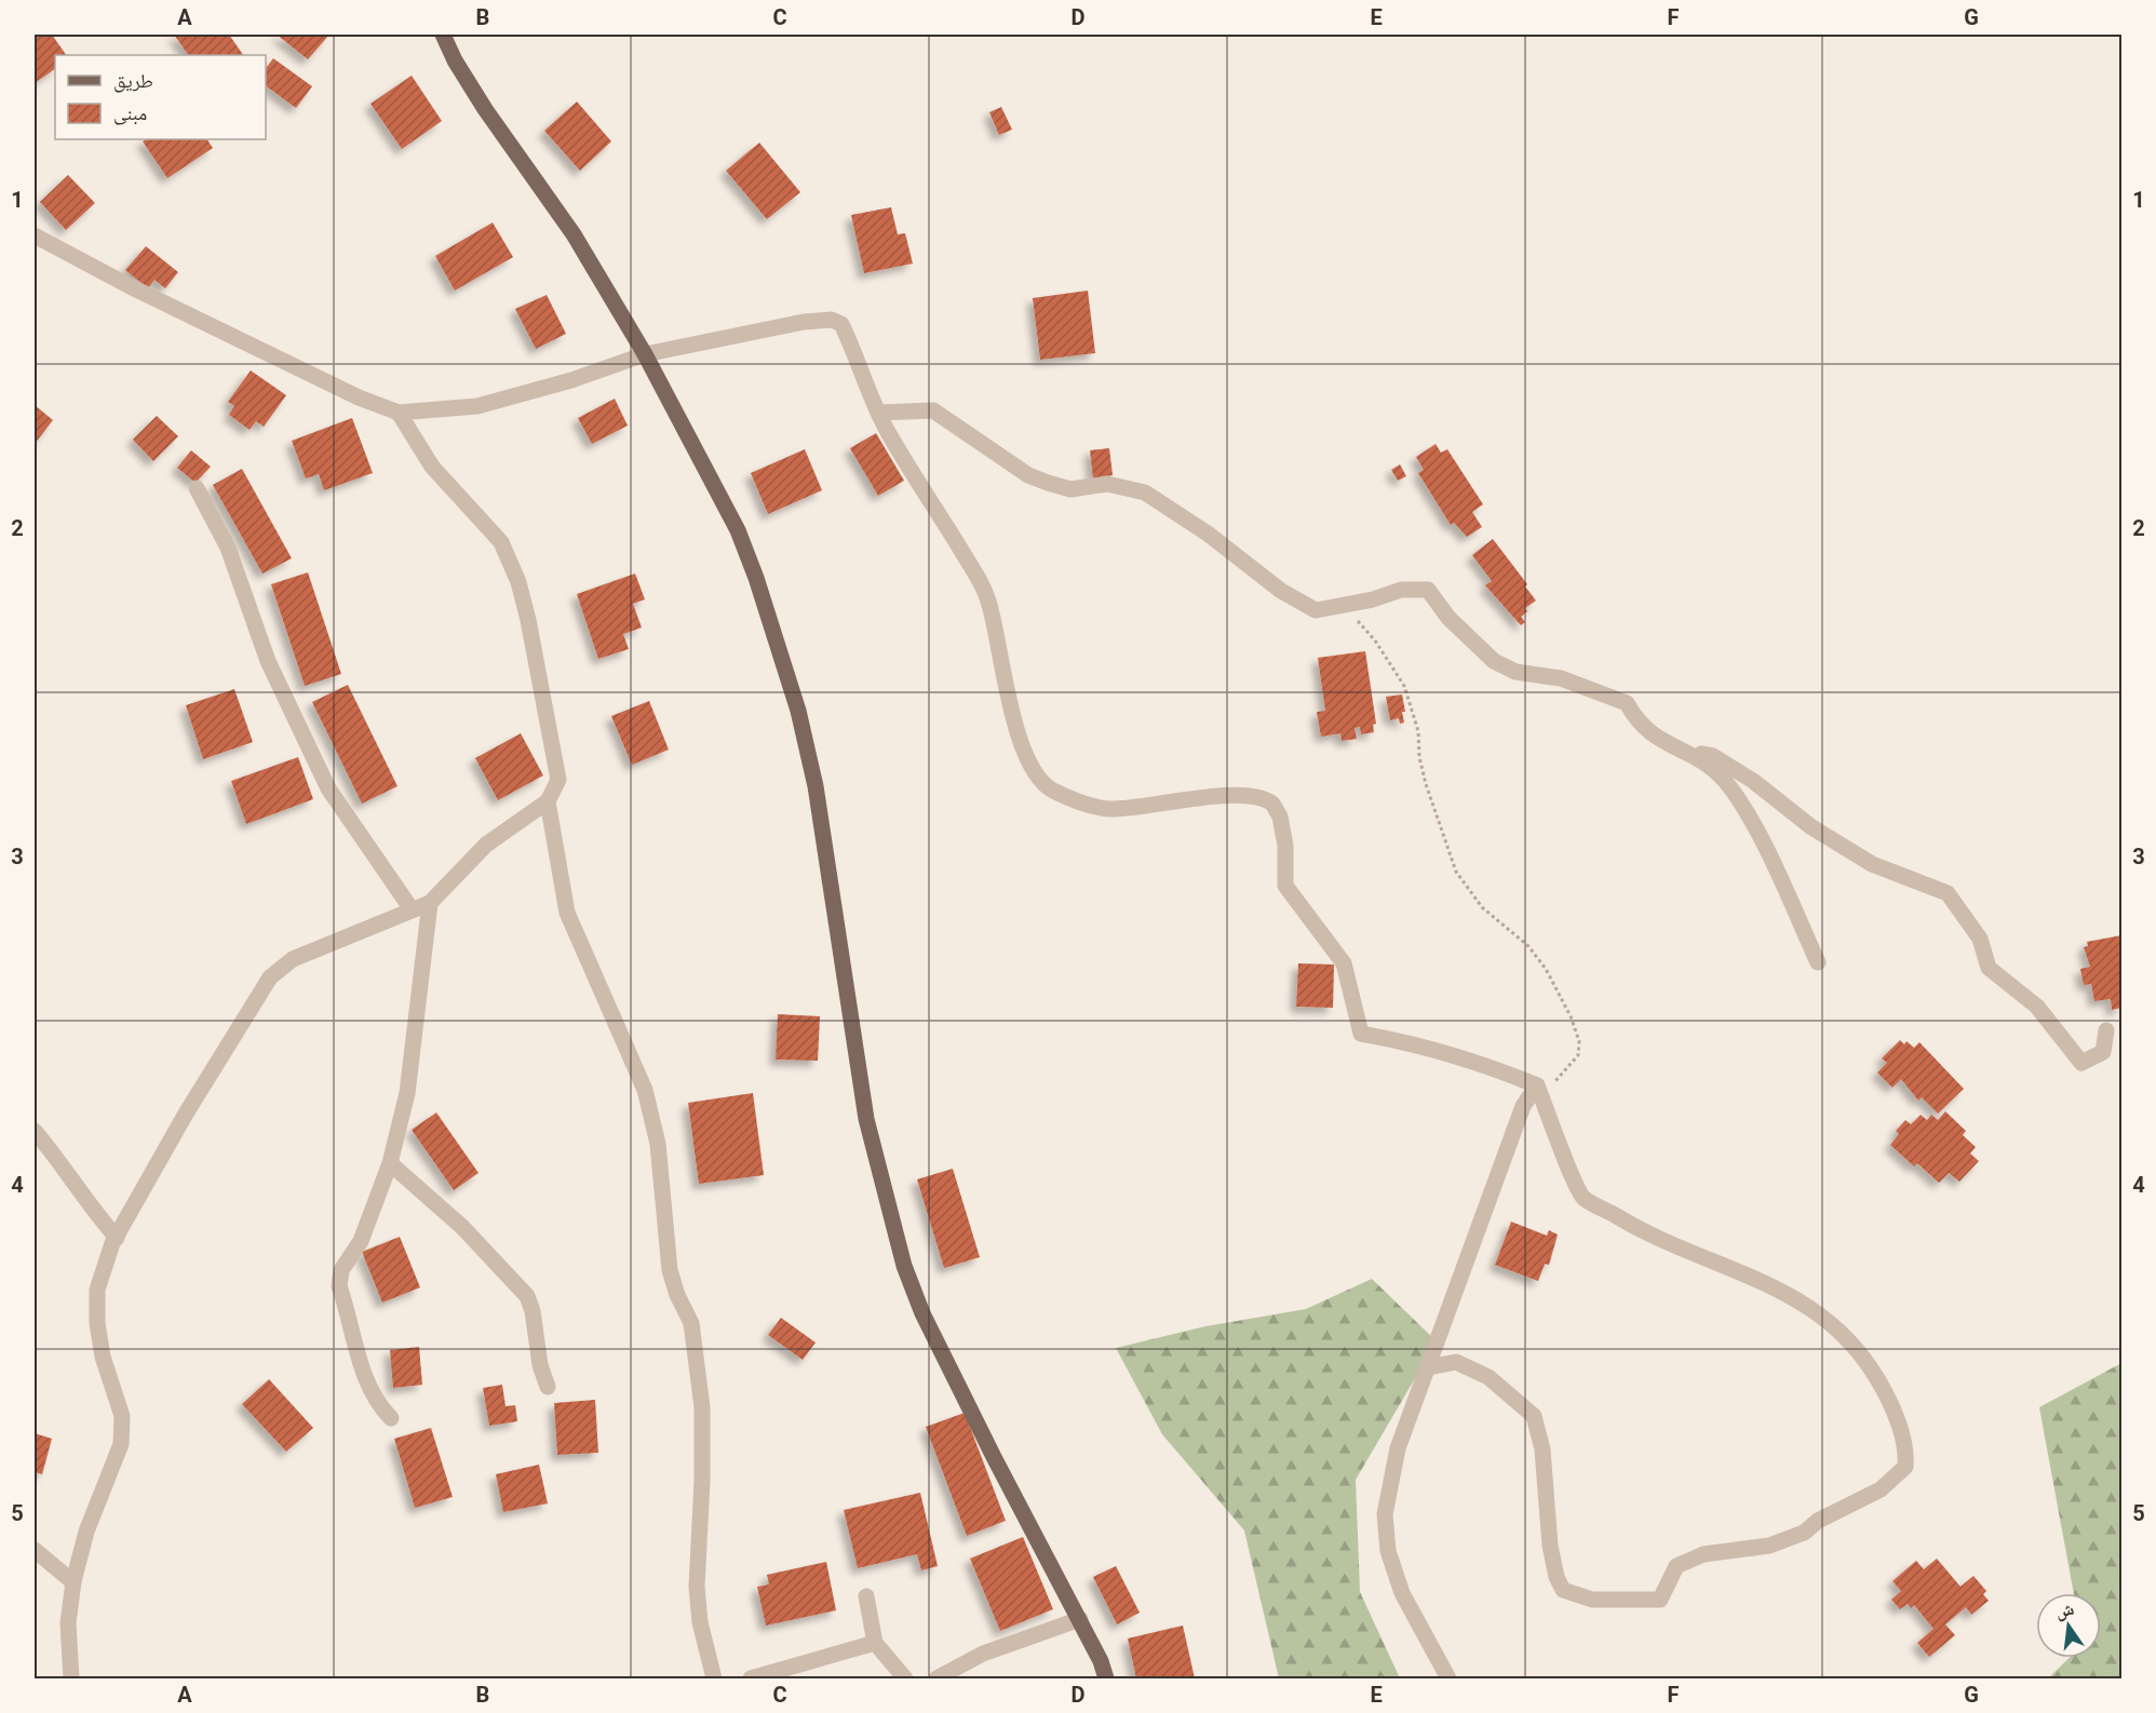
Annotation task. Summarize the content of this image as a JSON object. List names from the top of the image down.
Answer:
{
  "legend": ["طريق", "مبنى"],
  "north": "top",
  "grid": {
    "columns": [
      "A",
      "B",
      "C",
      "D",
      "E",
      "F",
      "G"
    ],
    "rows": [
      "1",
      "2",
      "3",
      "4",
      "5"
    ]
  }
}
